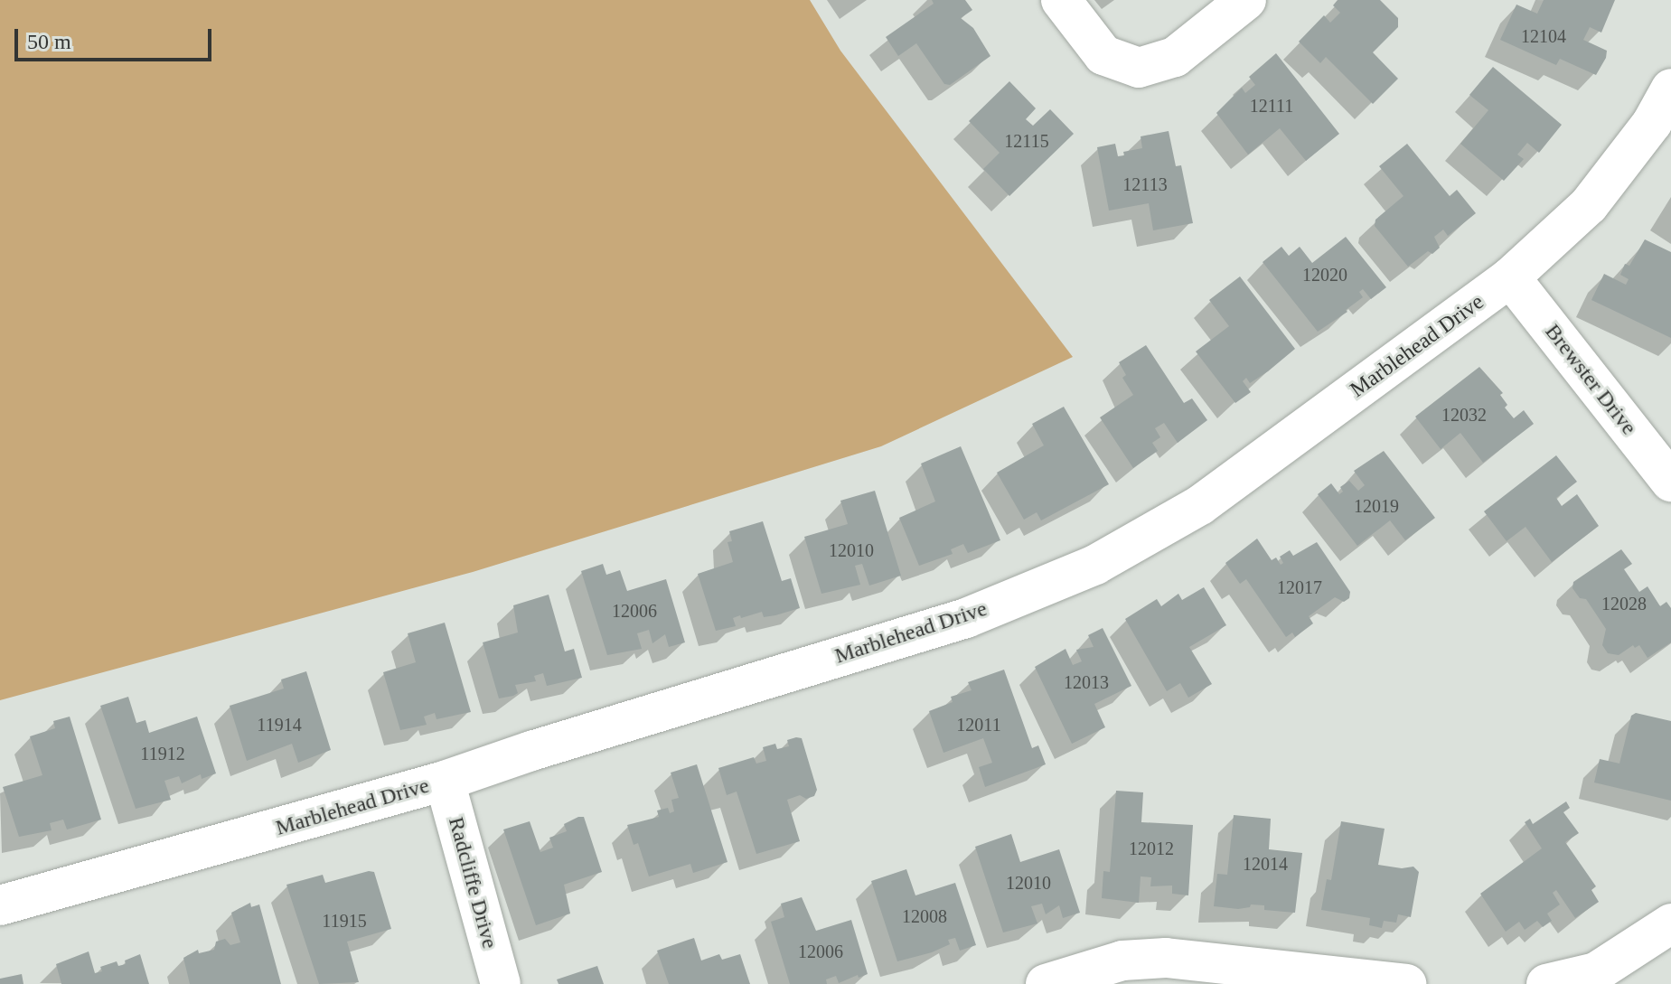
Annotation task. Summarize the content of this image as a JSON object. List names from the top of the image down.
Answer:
{
  "streets": {
    "street": ["Marblehead Drive", "Brewster Drive", "Radcliffe Drive"]
  },
  "crossings": [
    ["Marblehead Drive", "Brewster Drive"],
    ["Marblehead Drive", "Radcliffe Drive"]
  ],
  "house_numbers": [
    "12104",
    "12111",
    "12115",
    "12113",
    "12020",
    "12032",
    "12019",
    "12010",
    "12017",
    "12028",
    "12006",
    "12013",
    "11914",
    "12011",
    "11912",
    "12012",
    "12014",
    "12010",
    "12008",
    "11915",
    "12006"
  ],
  "scale_bar": "50 m"
}
